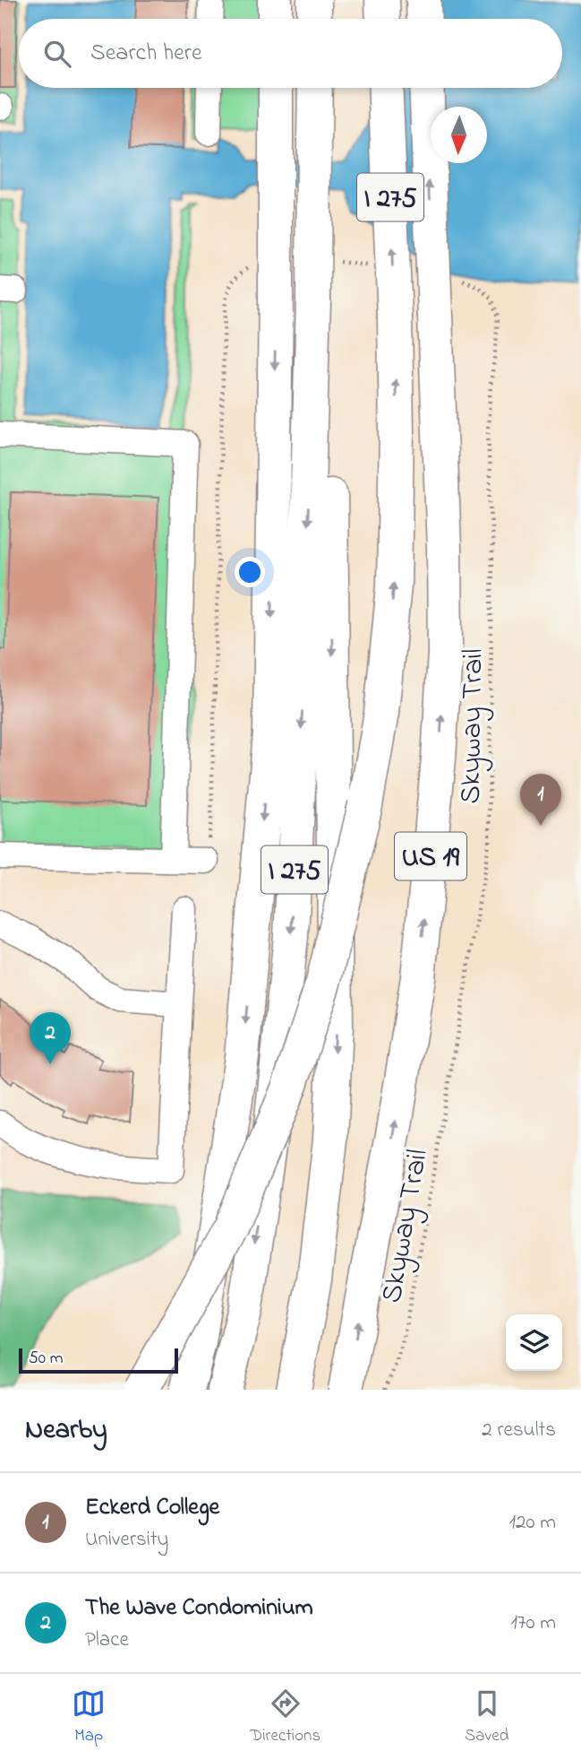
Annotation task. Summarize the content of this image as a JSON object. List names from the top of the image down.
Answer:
{
  "streets": {
    "highway": ["I 275", "US 19"],
    "path": ["Skyway Trail"]
  },
  "scale_bar": "50 m",
  "north": "bottom",
  "page": {
    "search": "Search here",
    "pins": ["1", "2"],
    "scale": "50 m",
    "heading": ["Nearby", "2 results"],
    "list": [
      {
        "mark": "1",
        "name": "Eckerd College",
        "note": "University",
        "value": "120 m"
      },
      {
        "mark": "2",
        "name": "The Wave Condominium",
        "note": "Place",
        "value": "170 m"
      }
    ],
    "nav": ["Map", "Directions", "Saved"]
  }
}
